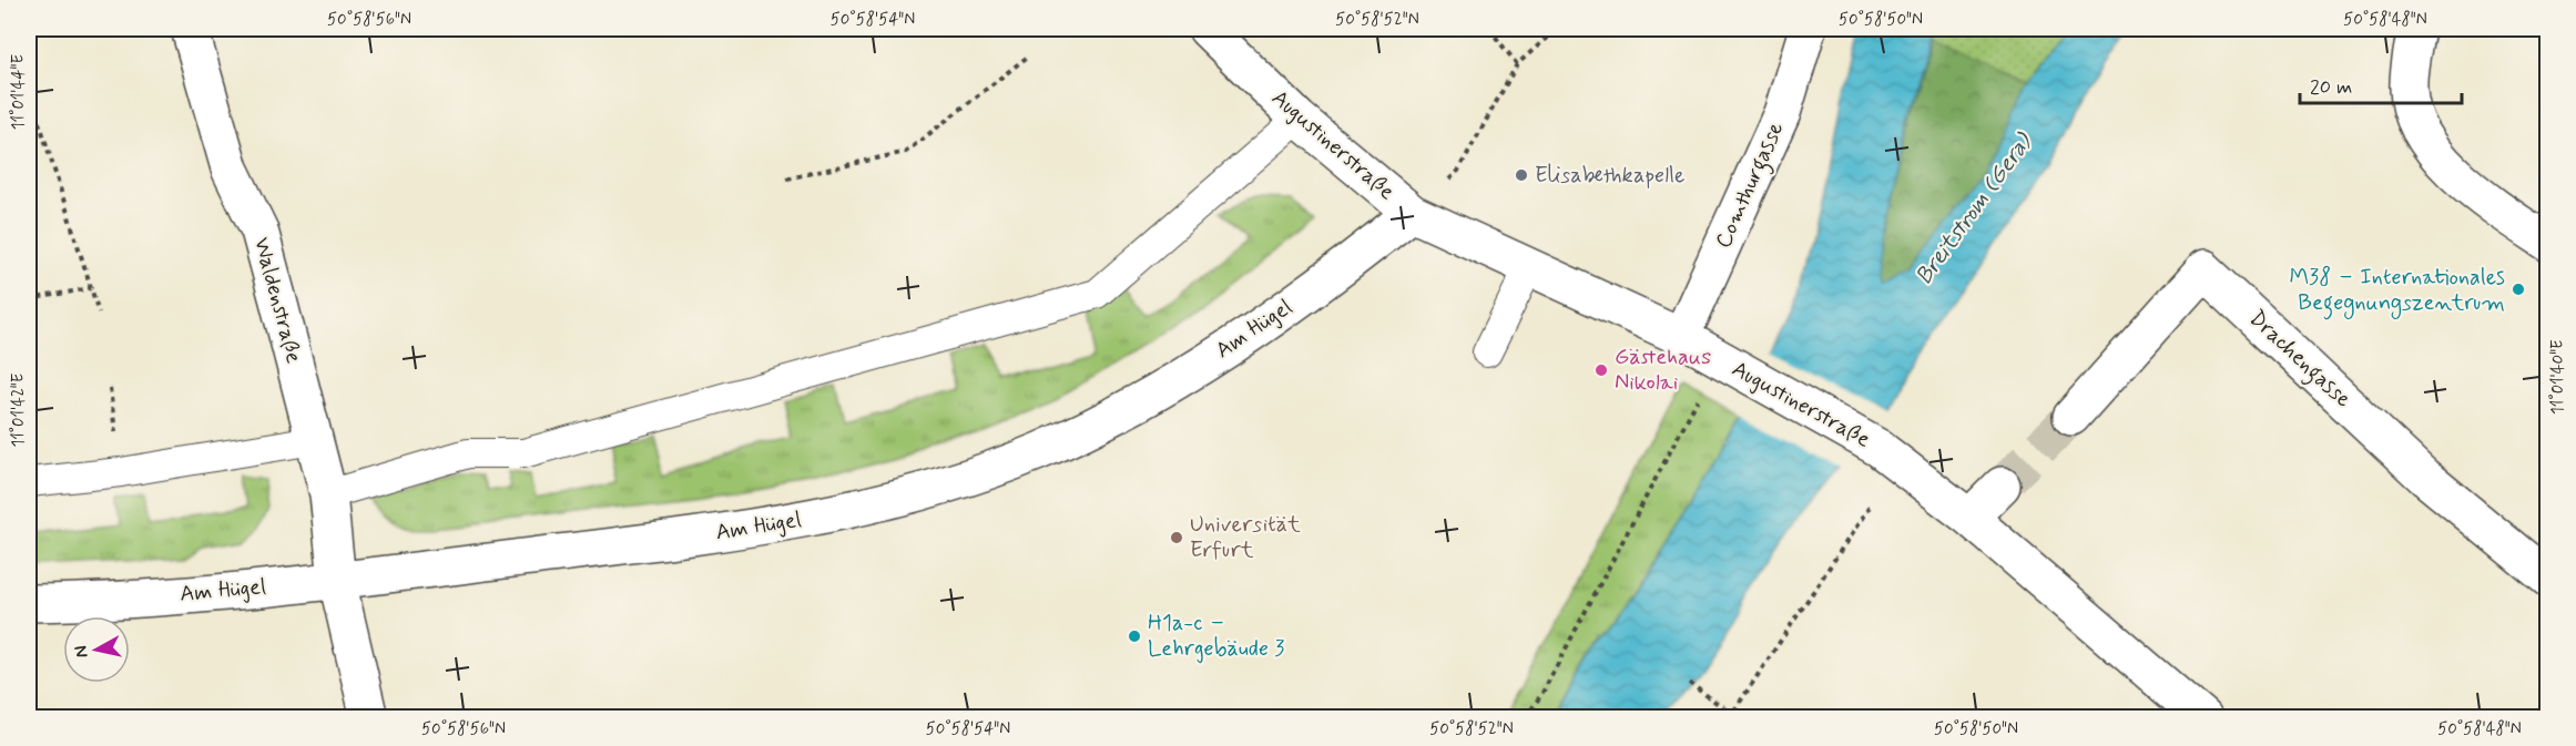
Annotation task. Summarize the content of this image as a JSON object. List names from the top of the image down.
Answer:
{
  "streets": {
    "street": [
      "Augustinerstraße",
      "Comthurgasse",
      "Waldenstraße",
      "Am Hügel",
      "Drachengasse"
    ]
  },
  "crossings": [
    ["Augustinerstraße", "Comthurgasse"],
    ["Augustinerstraße", "Am Hügel"],
    ["Waldenstraße", "Am Hügel"]
  ],
  "water": ["Breitstrom (Gera)"],
  "places": [
    "Elisabethkapelle",
    "M38 – Internationales Begegnungszentrum",
    "Gästehaus Nikolai",
    "Universität Erfurt",
    "H1a-c – Lehrgebäude 3"
  ],
  "scale_bar": "20 m",
  "north": "left",
  "coordinates": [
    "50°58'56\"N",
    "50°58'54\"N",
    "50°58'52\"N",
    "50°58'50\"N",
    "50°58'48\"N",
    "11°01'44\"E",
    "11°01'40\"E",
    "11°01'42\"E"
  ]
}
